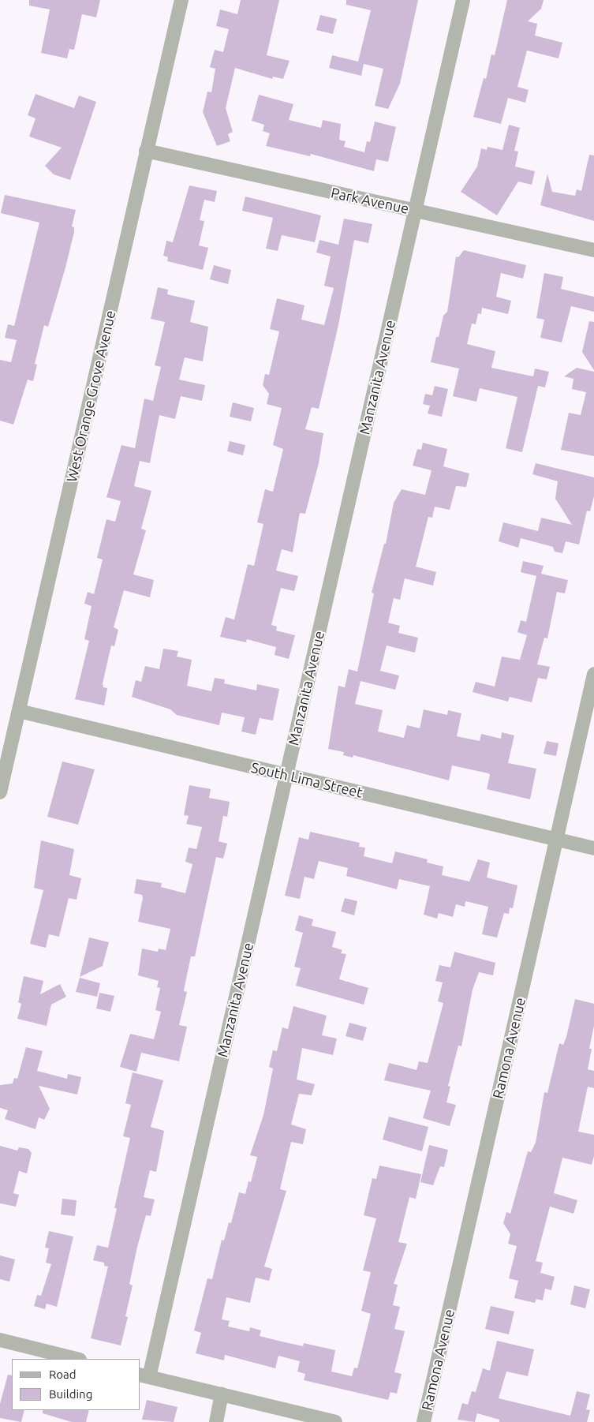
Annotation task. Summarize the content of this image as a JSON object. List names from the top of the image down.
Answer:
{
  "streets": {
    "street": [
      "Park Avenue",
      "Manzanita Avenue",
      "West Orange Grove Avenue",
      "South Lima Street",
      "Ramona Avenue"
    ]
  },
  "crossings": [
    ["Park Avenue", "Manzanita Avenue"],
    ["Park Avenue", "West Orange Grove Avenue"],
    ["Manzanita Avenue", "South Lima Street"],
    ["West Orange Grove Avenue", "South Lima Street"],
    ["South Lima Street", "Ramona Avenue"]
  ],
  "legend": ["Road", "Building"]
}
